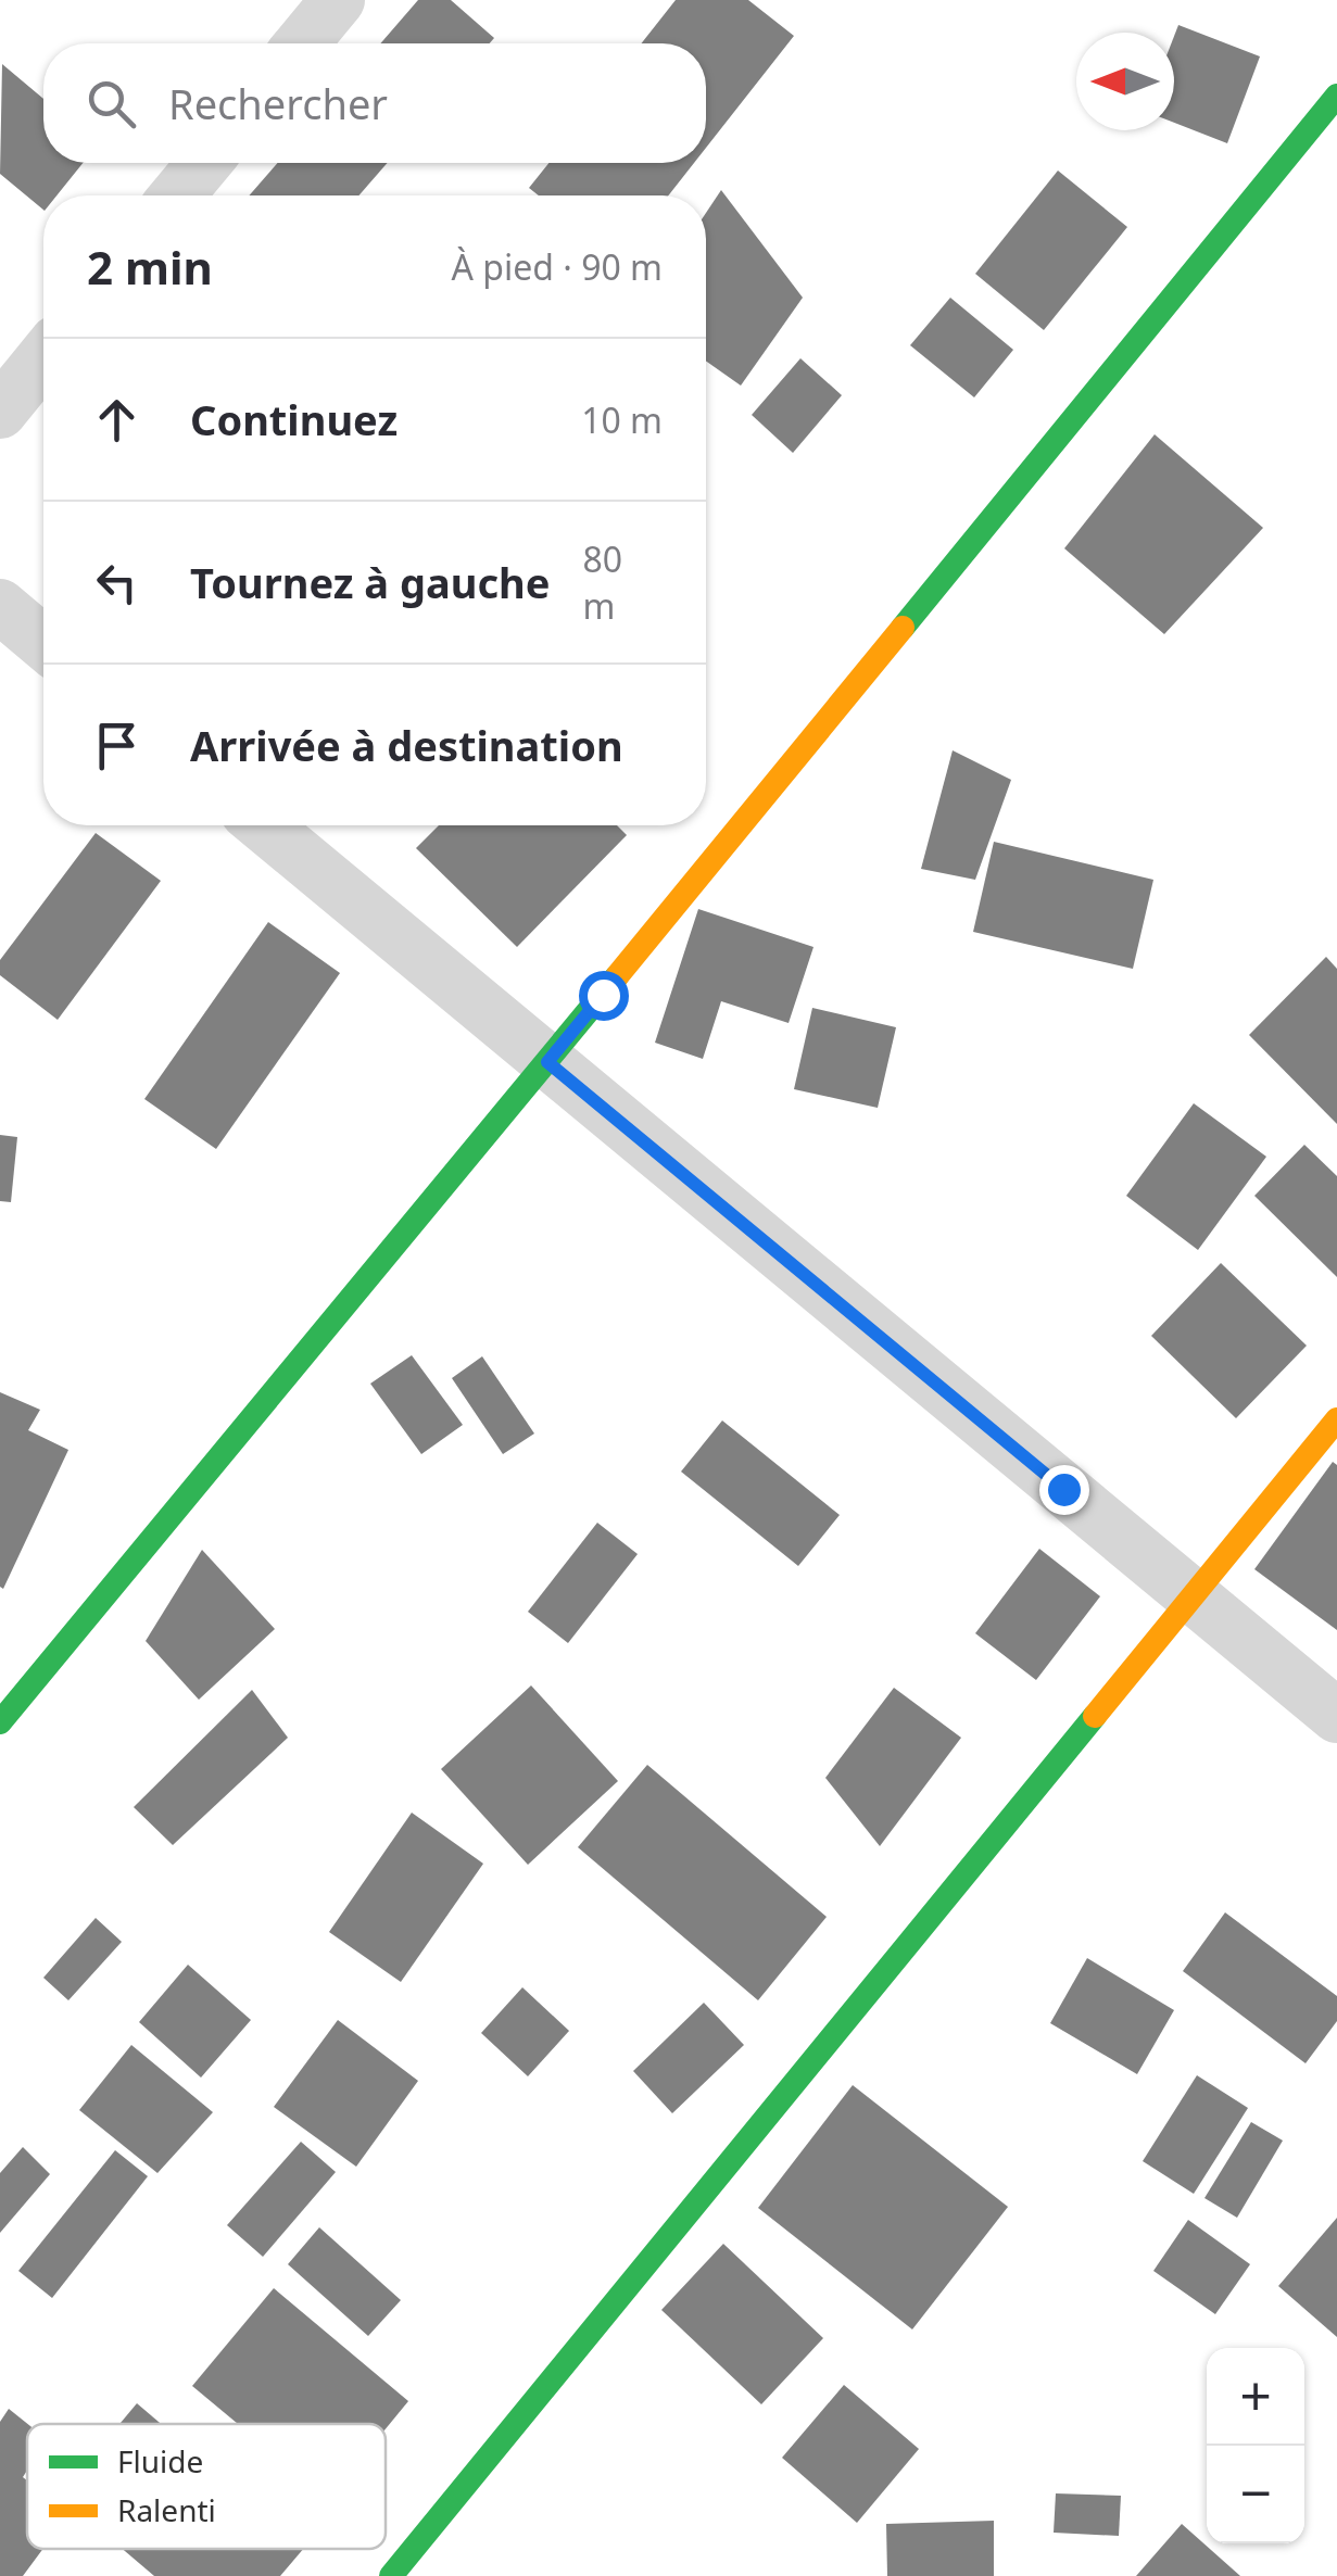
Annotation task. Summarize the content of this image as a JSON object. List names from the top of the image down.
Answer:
{
  "legend": ["Fluide", "Ralenti"],
  "north": "left",
  "page": {
    "search": "Rechercher",
    "heading": ["2 min", "À pied · 90 m"],
    "list": [
      ["Continuez", "10 m"],
      ["Tournez à gauche", "80 m"],
      "Arrivée à destination"
    ],
    "map_buttons": ["+", "−"]
  }
}
